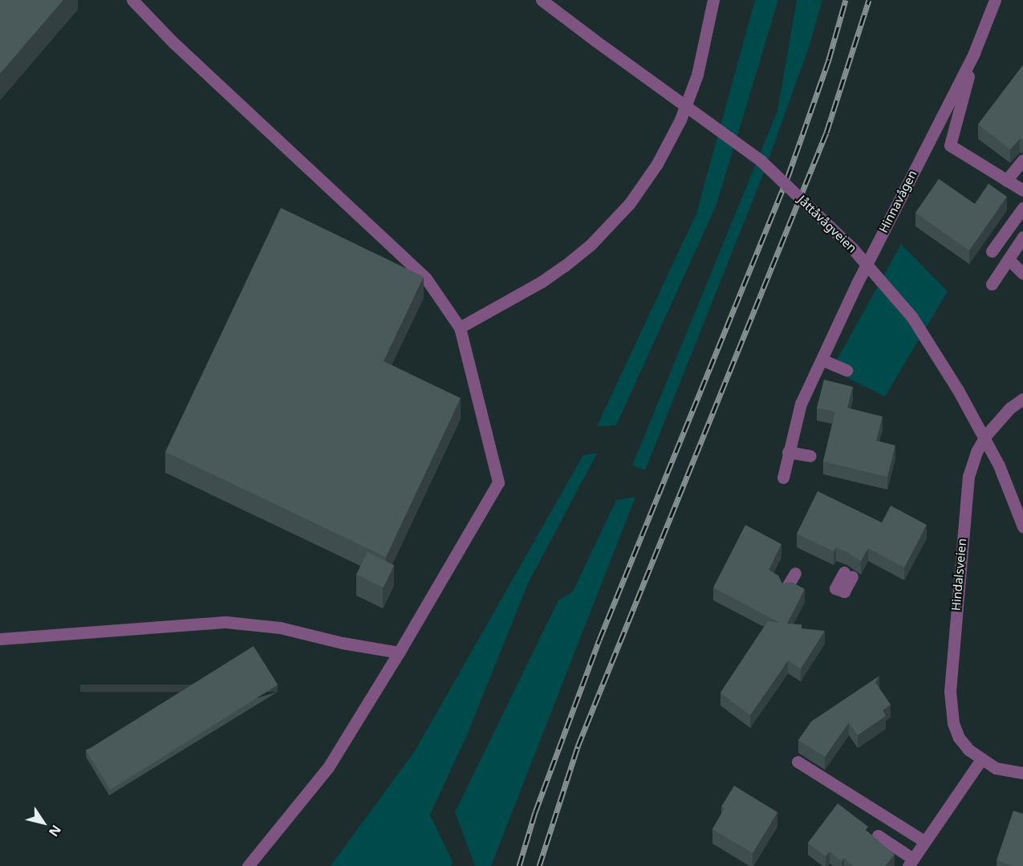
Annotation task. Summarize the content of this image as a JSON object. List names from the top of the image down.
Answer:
{
  "streets": {
    "street": ["Hinnavågen", "Jåttåvågveien", "Hindalsveien"]
  },
  "north": "bottom right"
}
